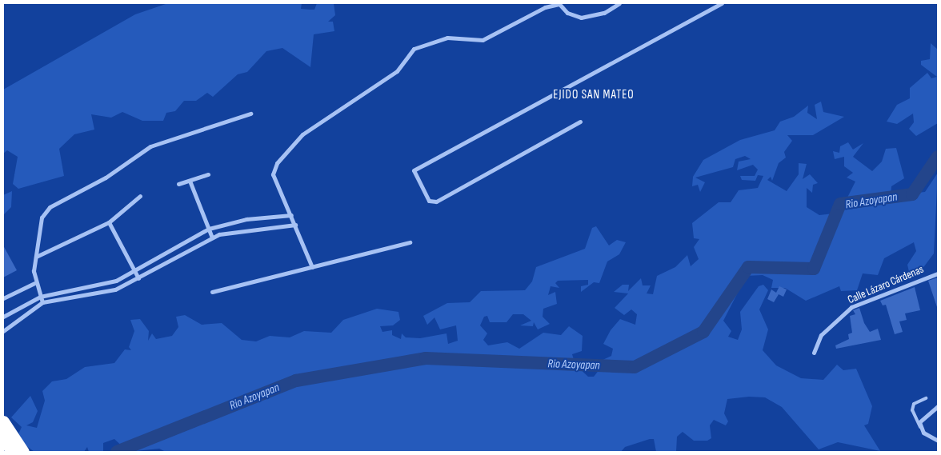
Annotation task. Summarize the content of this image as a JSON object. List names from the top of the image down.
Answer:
{
  "streets": {
    "street": ["Calle Lázaro Cárdenas"]
  },
  "districts": ["EJIDO SAN MATEO"],
  "water": ["Rio Azoyapan"]
}
